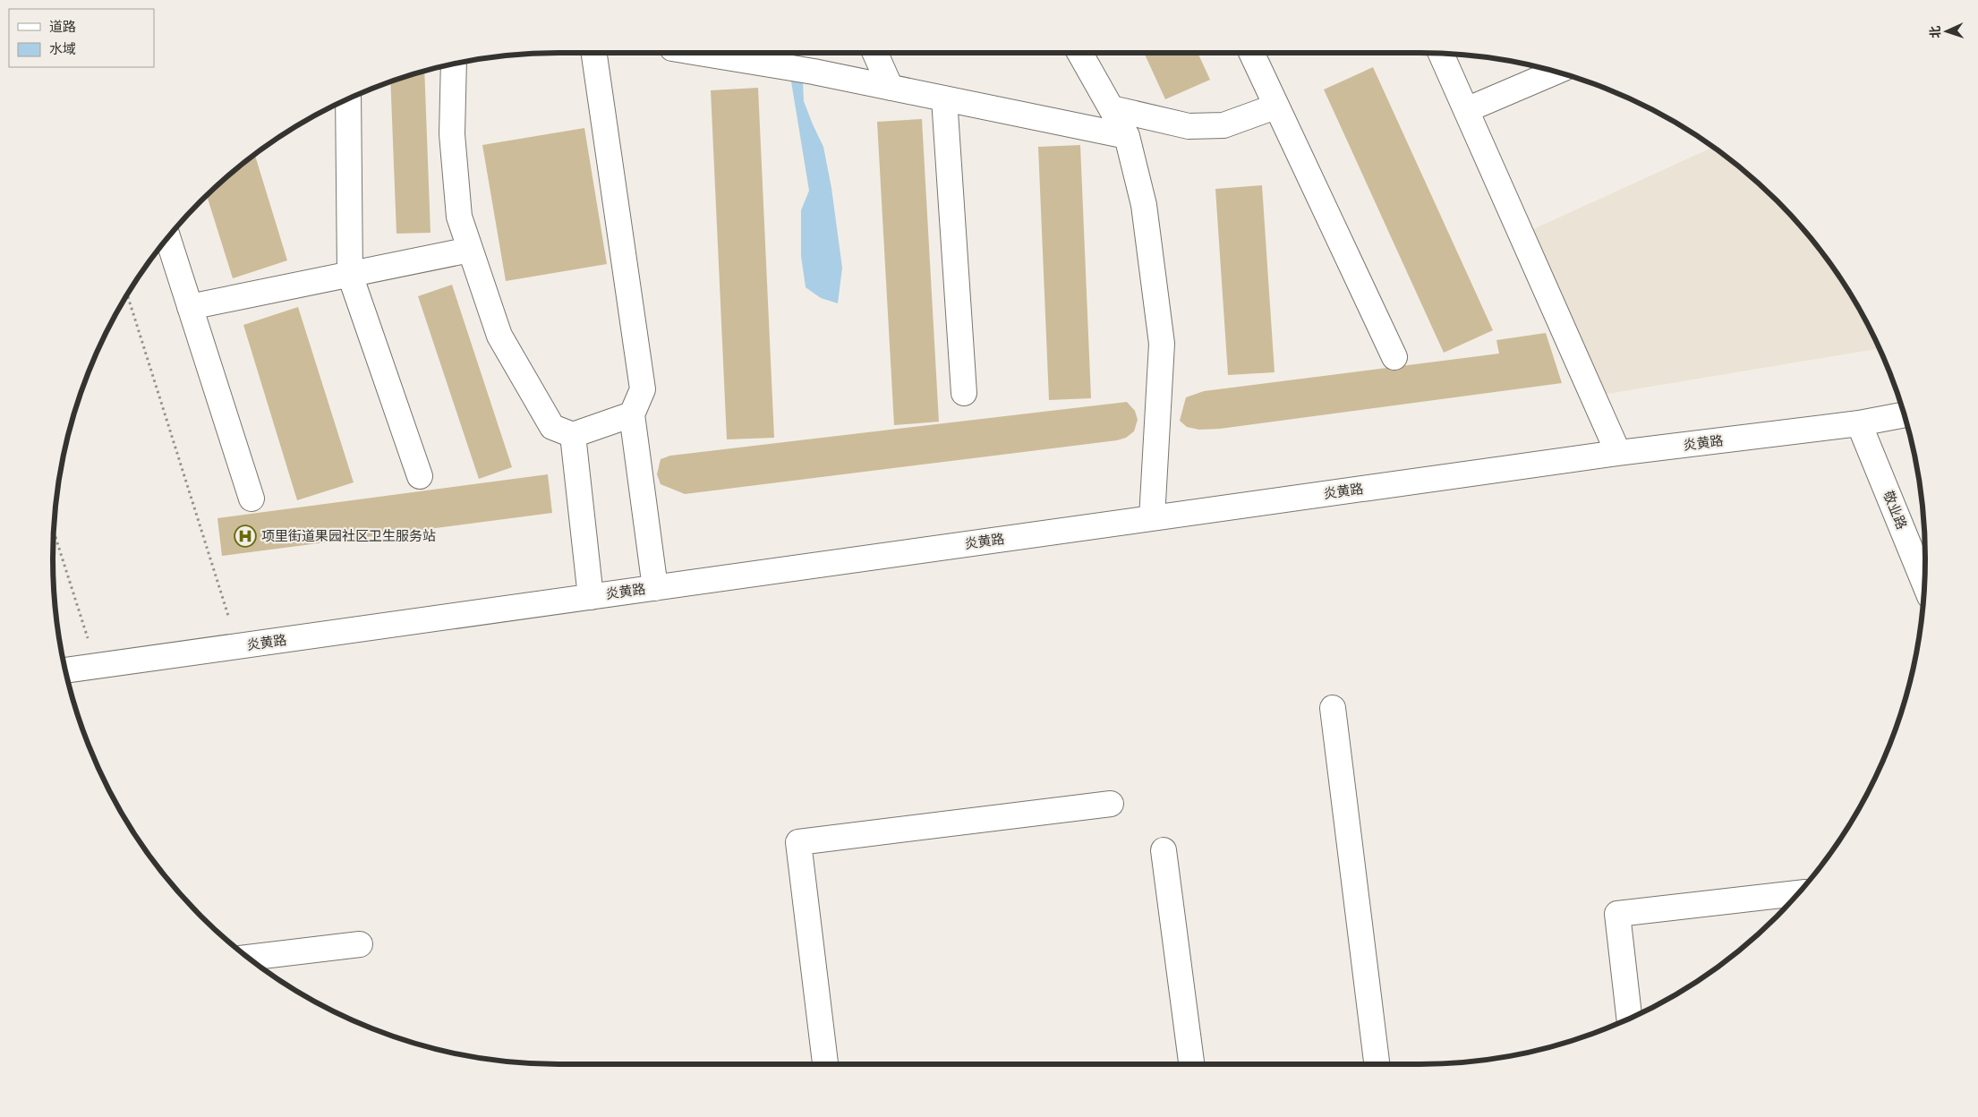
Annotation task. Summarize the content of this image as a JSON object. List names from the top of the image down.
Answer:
{
  "streets": {
    "street": ["炎黄路", "敬业路"]
  },
  "crossings": [
    ["炎黄路", "敬业路"]
  ],
  "places": {
    "hospital": ["项里街道果园社区卫生服务站"]
  },
  "legend": ["道路", "水域"],
  "north": "left"
}
